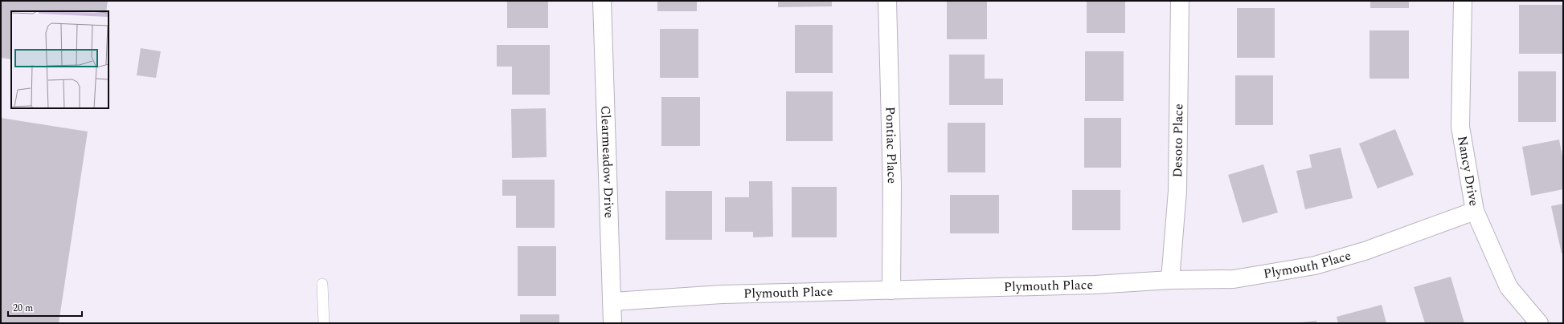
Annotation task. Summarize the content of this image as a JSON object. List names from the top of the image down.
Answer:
{
  "streets": {
    "street": [
      "Desoto Place",
      "Pontiac Place",
      "Clearmeadow Drive",
      "Nancy Drive",
      "Plymouth Place"
    ]
  },
  "crossings": [
    ["Desoto Place", "Plymouth Place"],
    ["Pontiac Place", "Plymouth Place"],
    ["Clearmeadow Drive", "Plymouth Place"],
    ["Nancy Drive", "Plymouth Place"]
  ],
  "scale_bar": "20 m"
}
